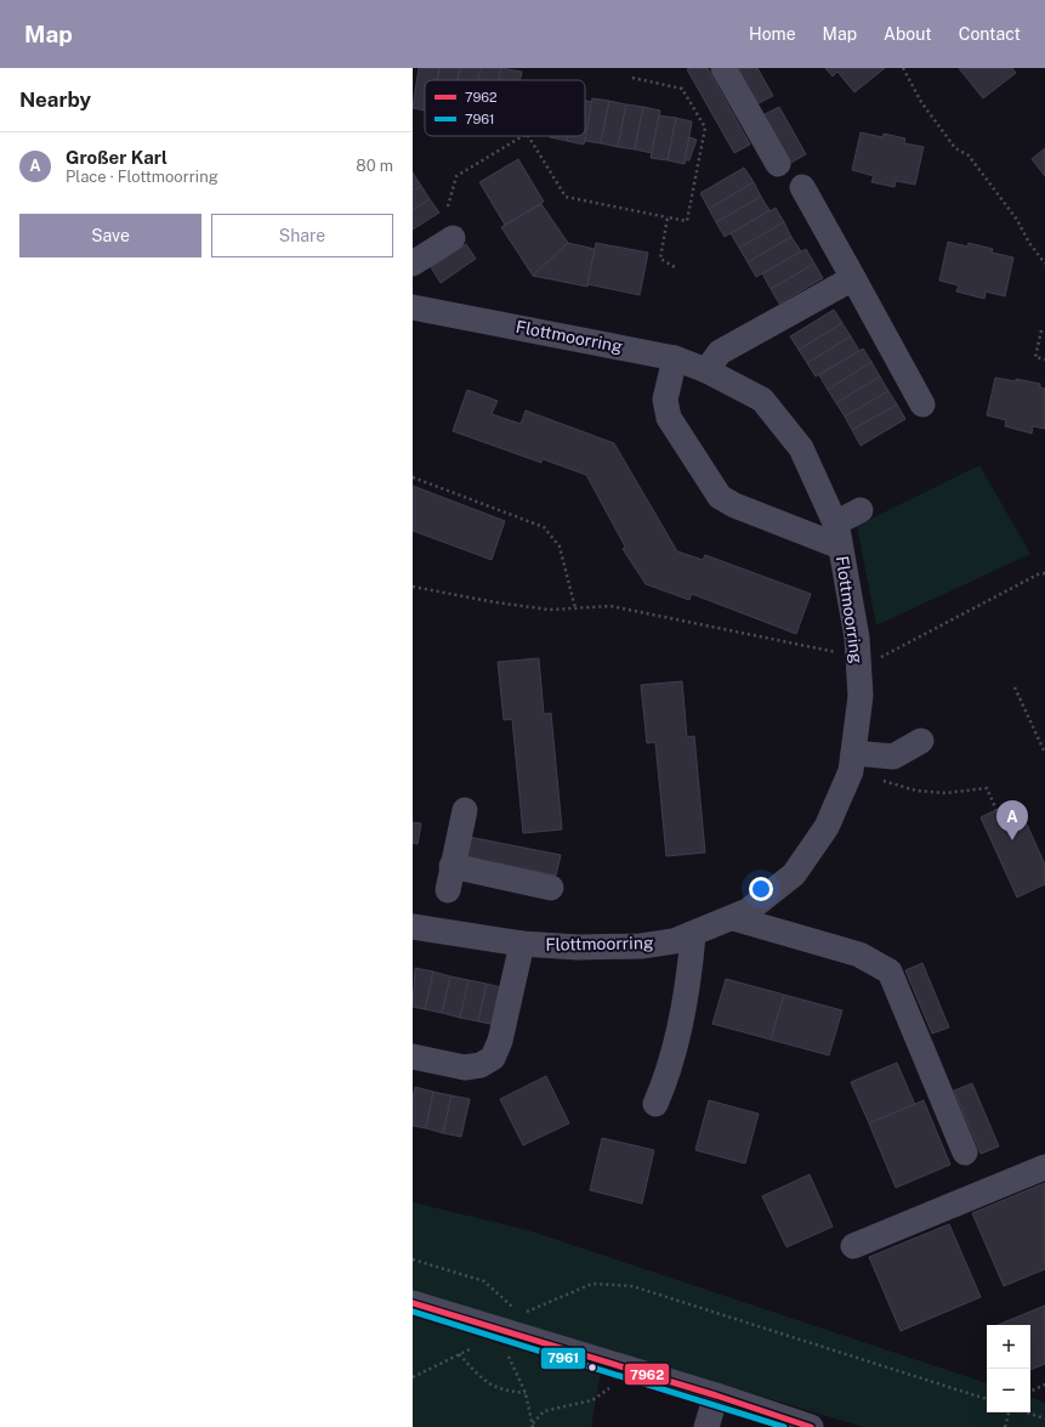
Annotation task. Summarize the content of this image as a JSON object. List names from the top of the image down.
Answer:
{
  "streets": {
    "street": ["Flottmoorring"]
  },
  "lines": ["transit line 7962", "transit line 7961"],
  "legend": ["7962", "7961"],
  "page": {
    "header": "Map",
    "nav": [
      "Home",
      "Map",
      "About",
      "Contact"
    ],
    "heading": "Nearby",
    "list": [
      {
        "mark": "A",
        "name": "Großer Karl",
        "note": "Place · Flottmoorring",
        "value": "80 m"
      }
    ],
    "buttons": ["Save", "Share"],
    "pins": "A",
    "map_buttons": ["+", "−"]
  }
}
